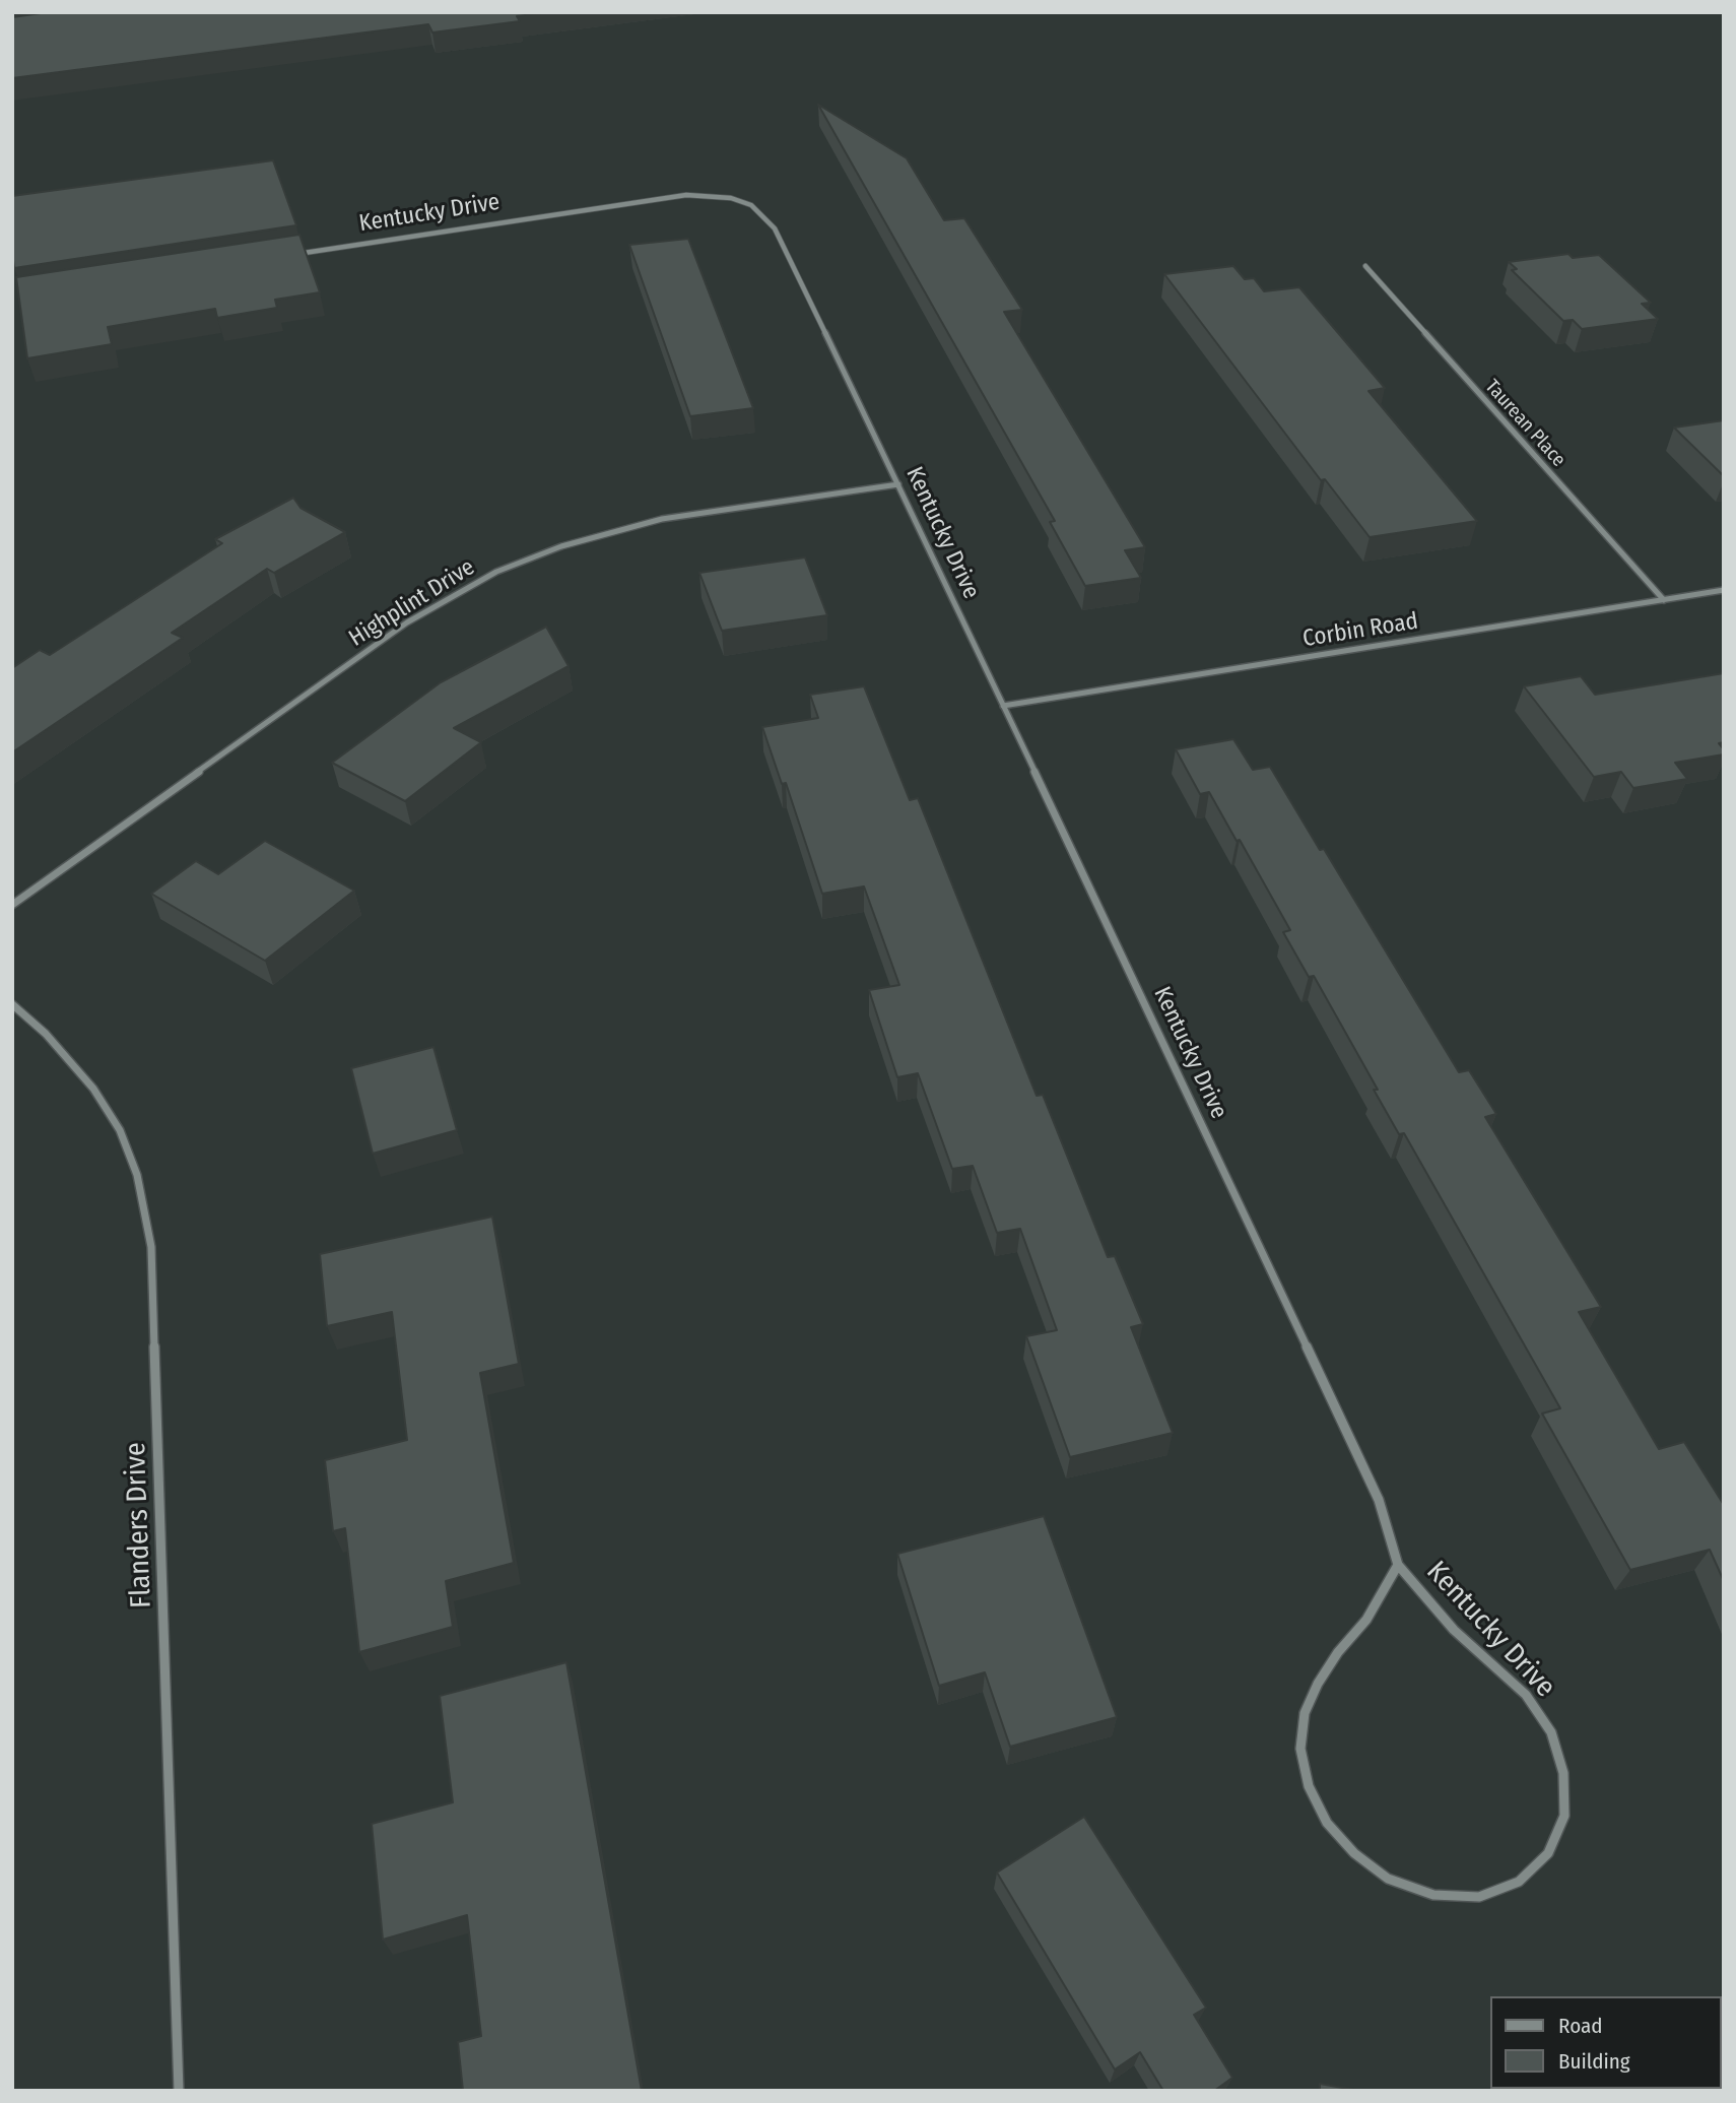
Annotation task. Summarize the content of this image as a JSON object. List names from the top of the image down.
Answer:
{
  "streets": {
    "street": [
      "Kentucky Drive",
      "Taurean Place",
      "Highplint Drive",
      "Corbin Road",
      "Flanders Drive"
    ]
  },
  "crossings": [
    ["Kentucky Drive", "Highplint Drive"],
    ["Kentucky Drive", "Corbin Road"],
    ["Taurean Place", "Corbin Road"]
  ],
  "legend": ["Road", "Building"]
}
